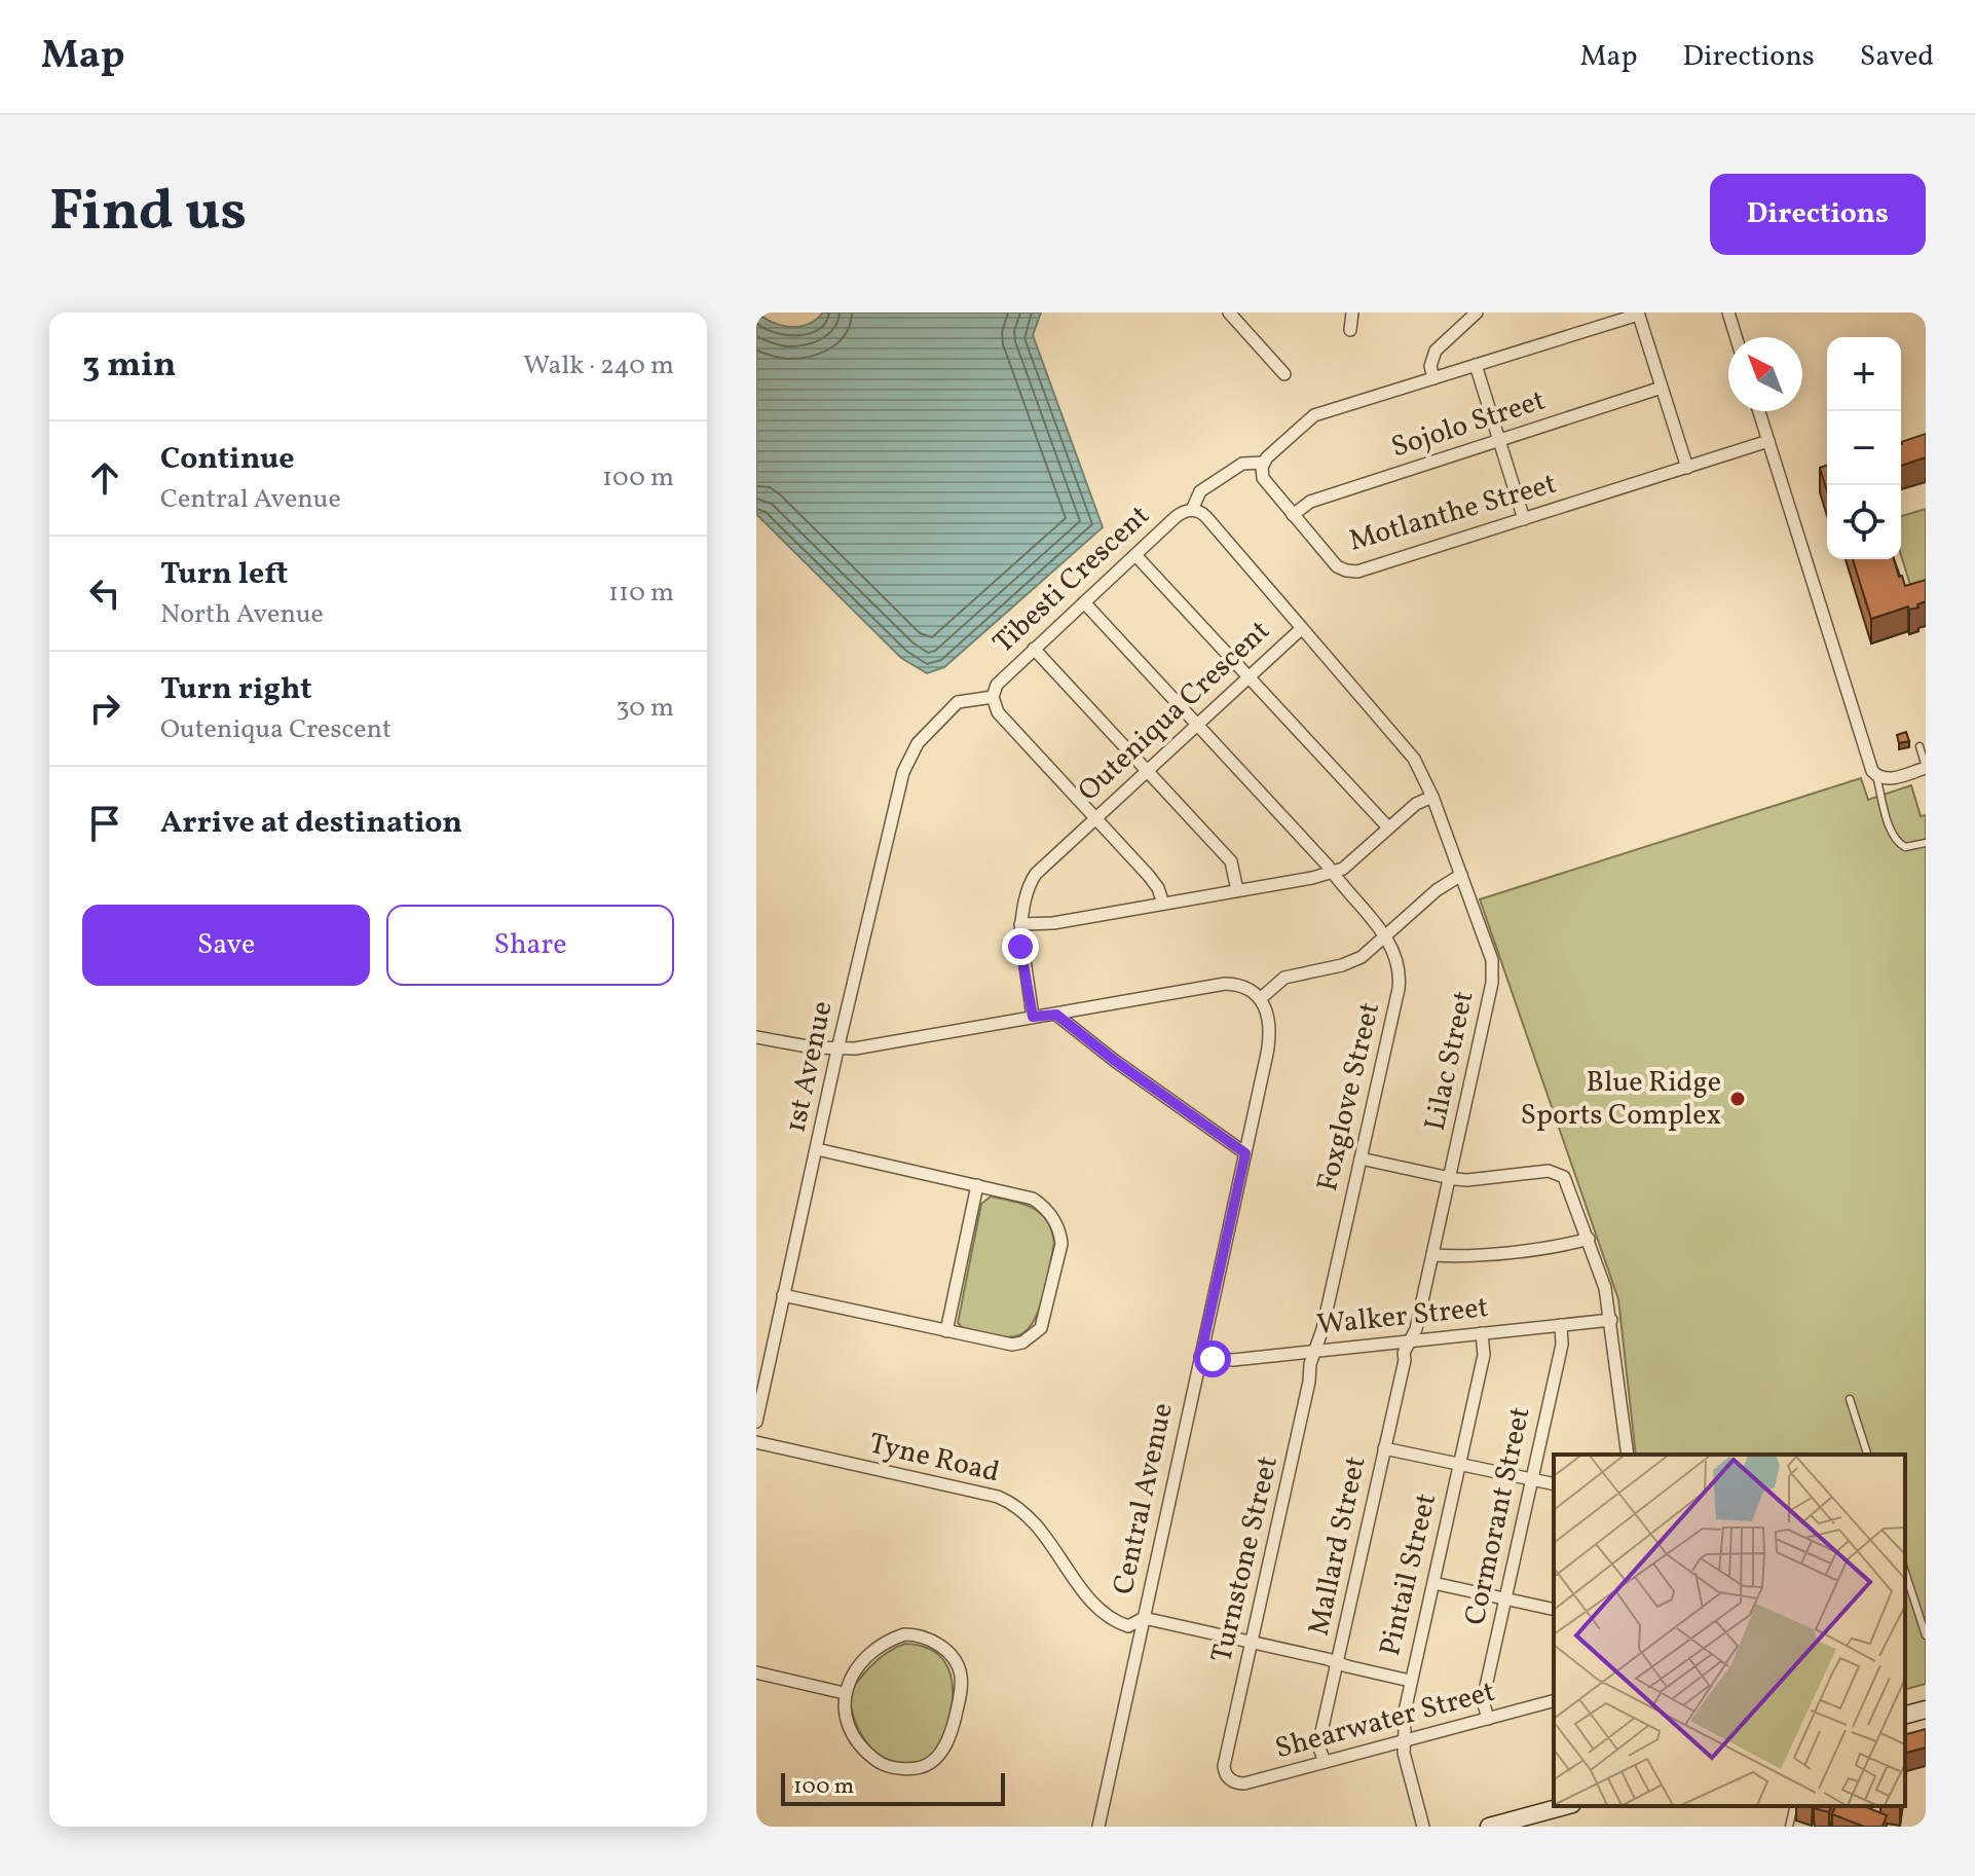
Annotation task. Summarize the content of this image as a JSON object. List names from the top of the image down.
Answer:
{
  "streets": {
    "street": [
      "Sojolo Street",
      "Motlanthe Street",
      "Tibesti Crescent",
      "Outeniqua Crescent",
      "Lilac Street",
      "1st Avenue",
      "Foxglove Street",
      "Walker Street",
      "Tyne Road",
      "Central Avenue",
      "Cormorant Street",
      "Mallard Street",
      "Turnstone Street",
      "Pintail Street",
      "Shearwater Street"
    ]
  },
  "crossings": [
    ["Sojolo Street", "Motlanthe Street"],
    ["Tibesti Crescent", "Outeniqua Crescent"],
    ["Tibesti Crescent", "1st Avenue"],
    ["Tibesti Crescent", "Foxglove Street"],
    ["Outeniqua Crescent", "Lilac Street"],
    ["Outeniqua Crescent", "Foxglove Street"],
    ["Lilac Street", "Walker Street"],
    ["Lilac Street", "Mallard Street"],
    ["Foxglove Street", "Walker Street"],
    ["Foxglove Street", "Turnstone Street"],
    ["Walker Street", "Central Avenue"],
    ["Walker Street", "Cormorant Street"],
    ["Walker Street", "Mallard Street"],
    ["Walker Street", "Turnstone Street"],
    ["Walker Street", "Pintail Street"],
    ["Tyne Road", "Central Avenue"],
    ["Cormorant Street", "Shearwater Street"],
    ["Mallard Street", "Shearwater Street"],
    ["Turnstone Street", "Shearwater Street"],
    ["Pintail Street", "Shearwater Street"]
  ],
  "places": ["Blue Ridge Sports Complex"],
  "scale_bar": "100 m",
  "north": "top left",
  "page": {
    "header": "Map",
    "nav": ["Map", "Directions", "Saved"],
    "title": "Find us",
    "buttons": [
      "Directions",
      ["Save", "Share"]
    ],
    "heading": ["3 min", "Walk · 240 m"],
    "map_buttons": ["+", "−"],
    "list": [
      ["Continue", "Central Avenue", "100 m"],
      ["Turn left", "North Avenue", "110 m"],
      ["Turn right", "Outeniqua Crescent", "30 m"],
      "Arrive at destination"
    ],
    "scale": "100 m"
  }
}
